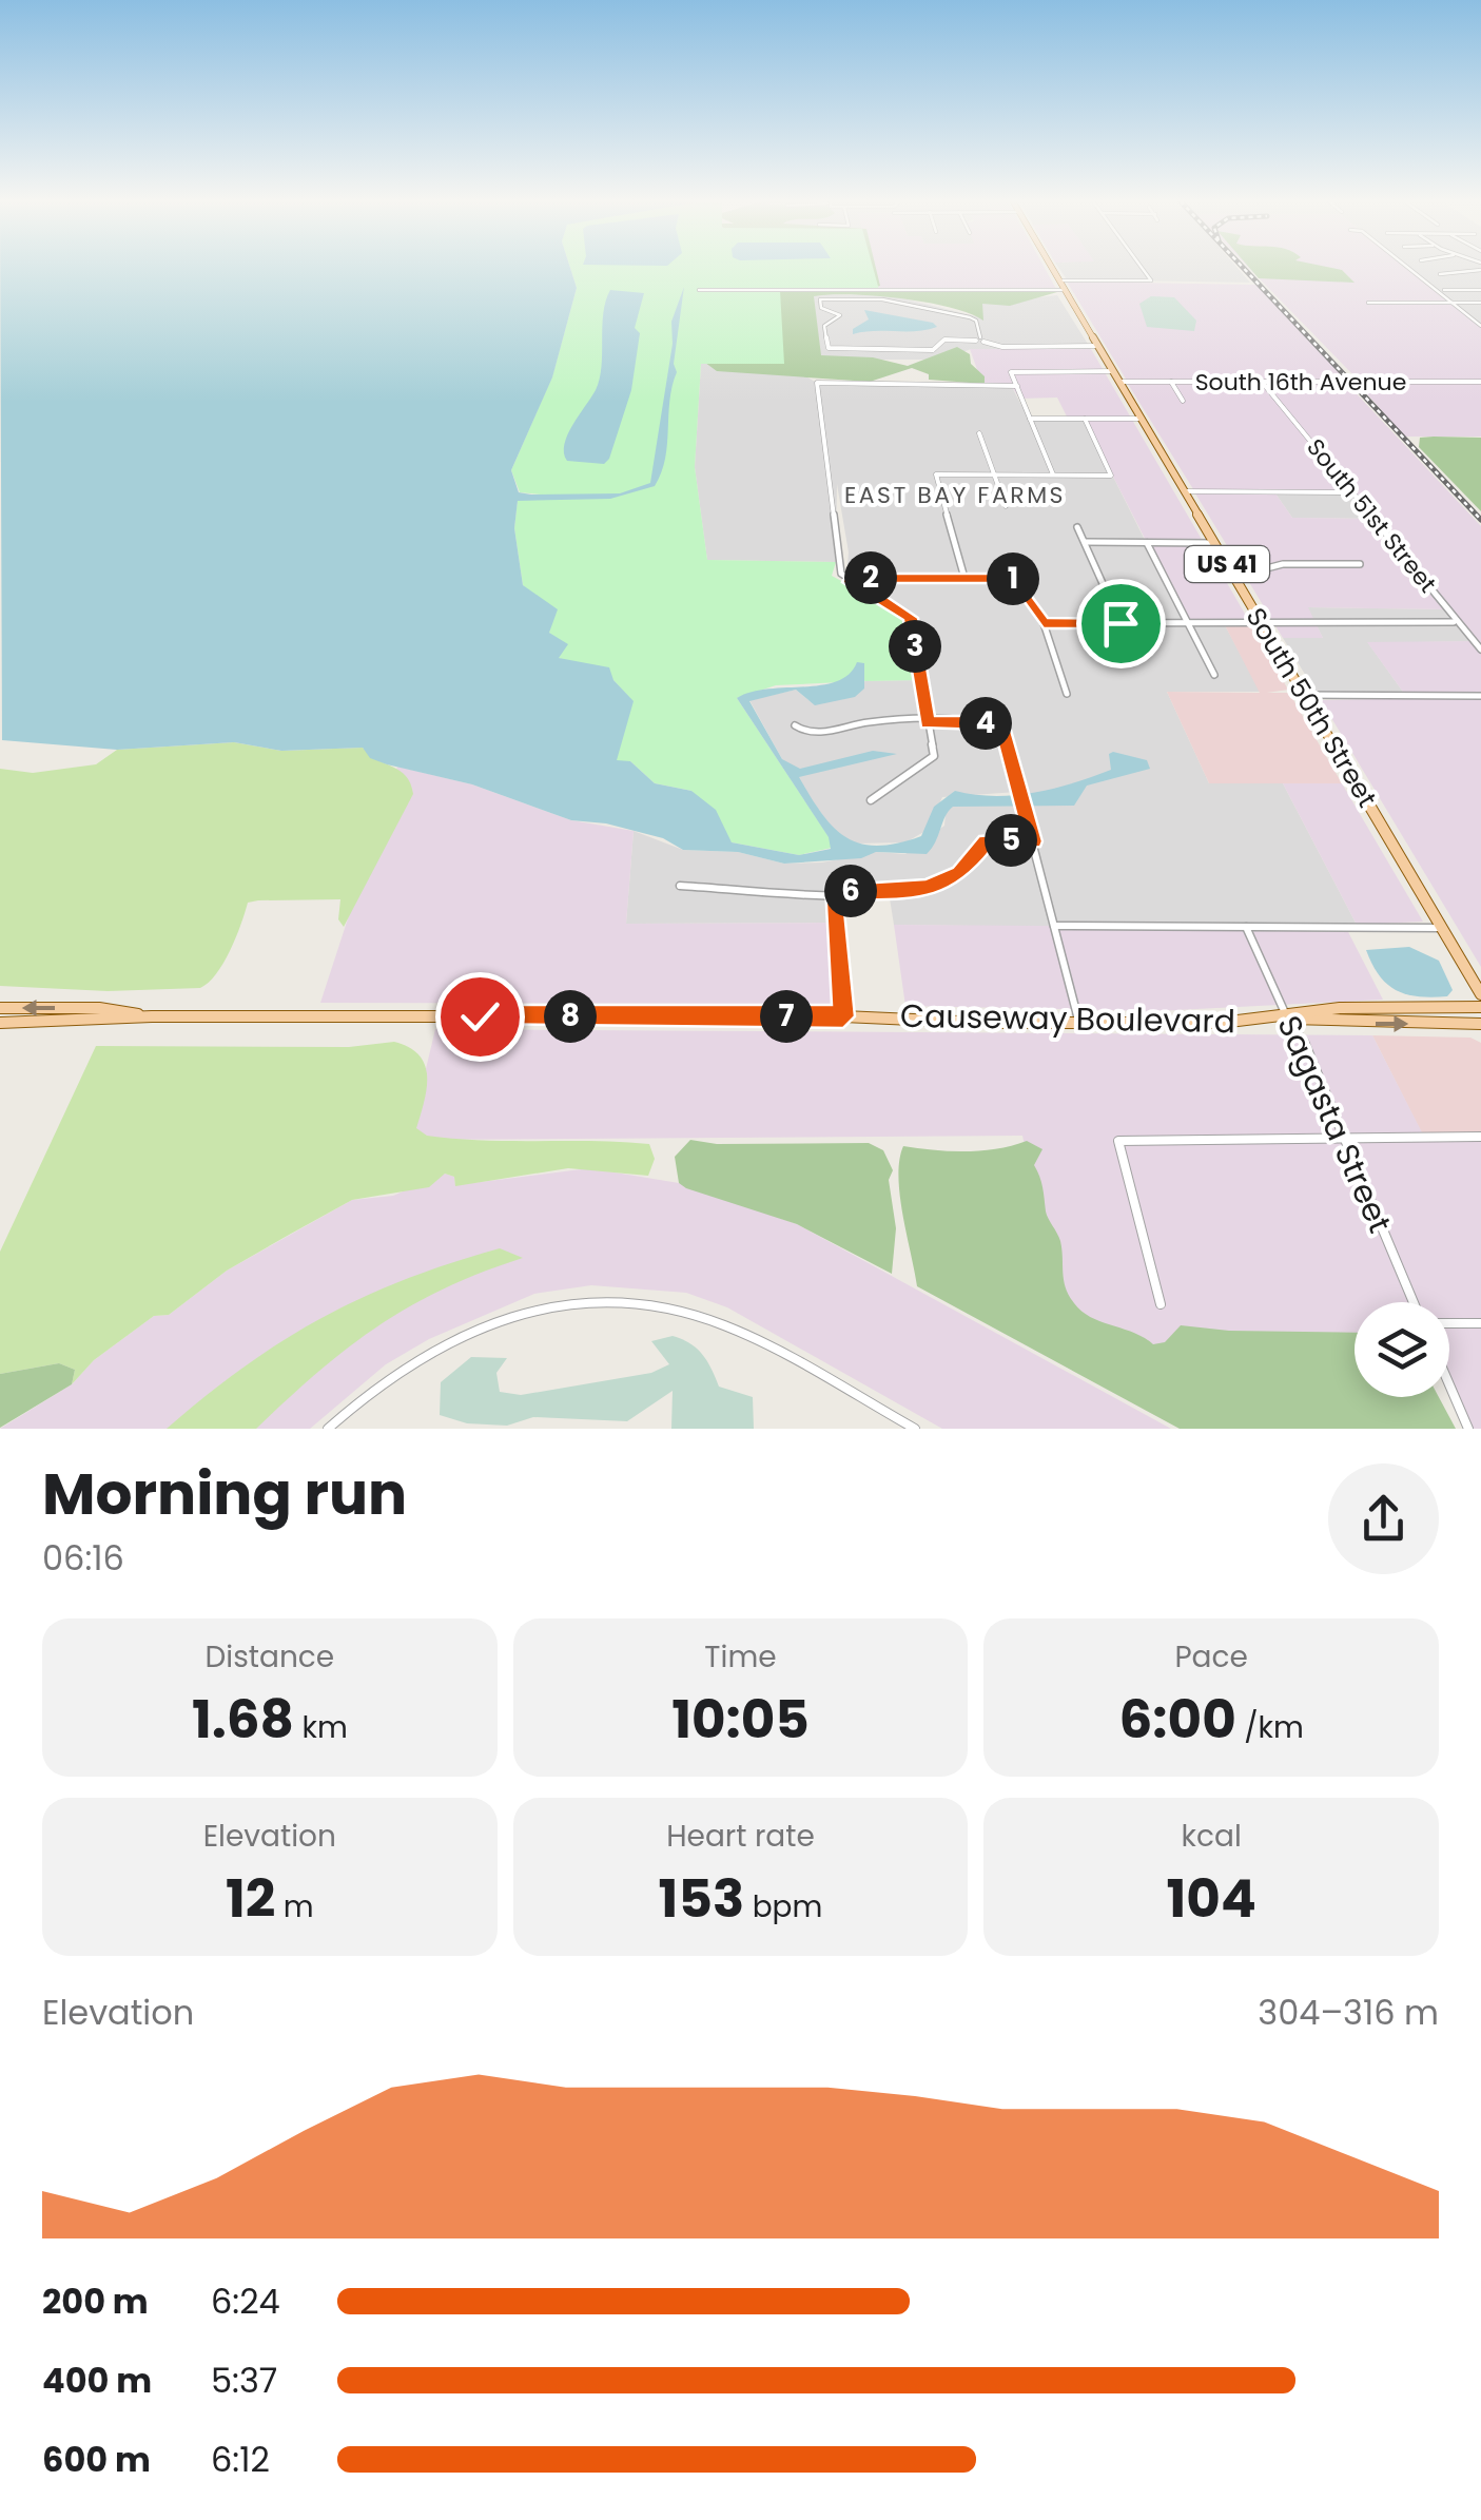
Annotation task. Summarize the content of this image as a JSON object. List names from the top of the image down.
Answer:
{
  "streets": {
    "main road": ["US 41", "South 50th Street", "Causeway Boulevard"],
    "street": ["South 16th Avenue", "South 51st Street", "Sagasta Street"]
  },
  "crossings": [
    ["South 16th Avenue", "South 51st Street"],
    ["South 16th Avenue", "South 50th Street"],
    ["Causeway Boulevard", "Sagasta Street"]
  ],
  "districts": ["EAST BAY FARMS"],
  "page": {
    "pins": [
      "2",
      "1",
      "3",
      "4",
      "5",
      "6",
      "7",
      "8"
    ],
    "heading": ["Morning run", "06:16"],
    "stats": [
      ["Distance", "1.68 km"],
      ["Time", "10:05"],
      ["Pace", "6:00 /km"],
      ["Elevation", "12 m"],
      ["Heart rate", "153 bpm"],
      ["kcal", "104"]
    ],
    "chart": ["Elevation", "304–316 m"],
    "list": [
      {
        "name": "200 m",
        "note": "6:24"
      },
      {
        "name": "400 m",
        "note": "5:37"
      },
      {
        "name": "600 m",
        "note": "6:12"
      }
    ]
  }
}
